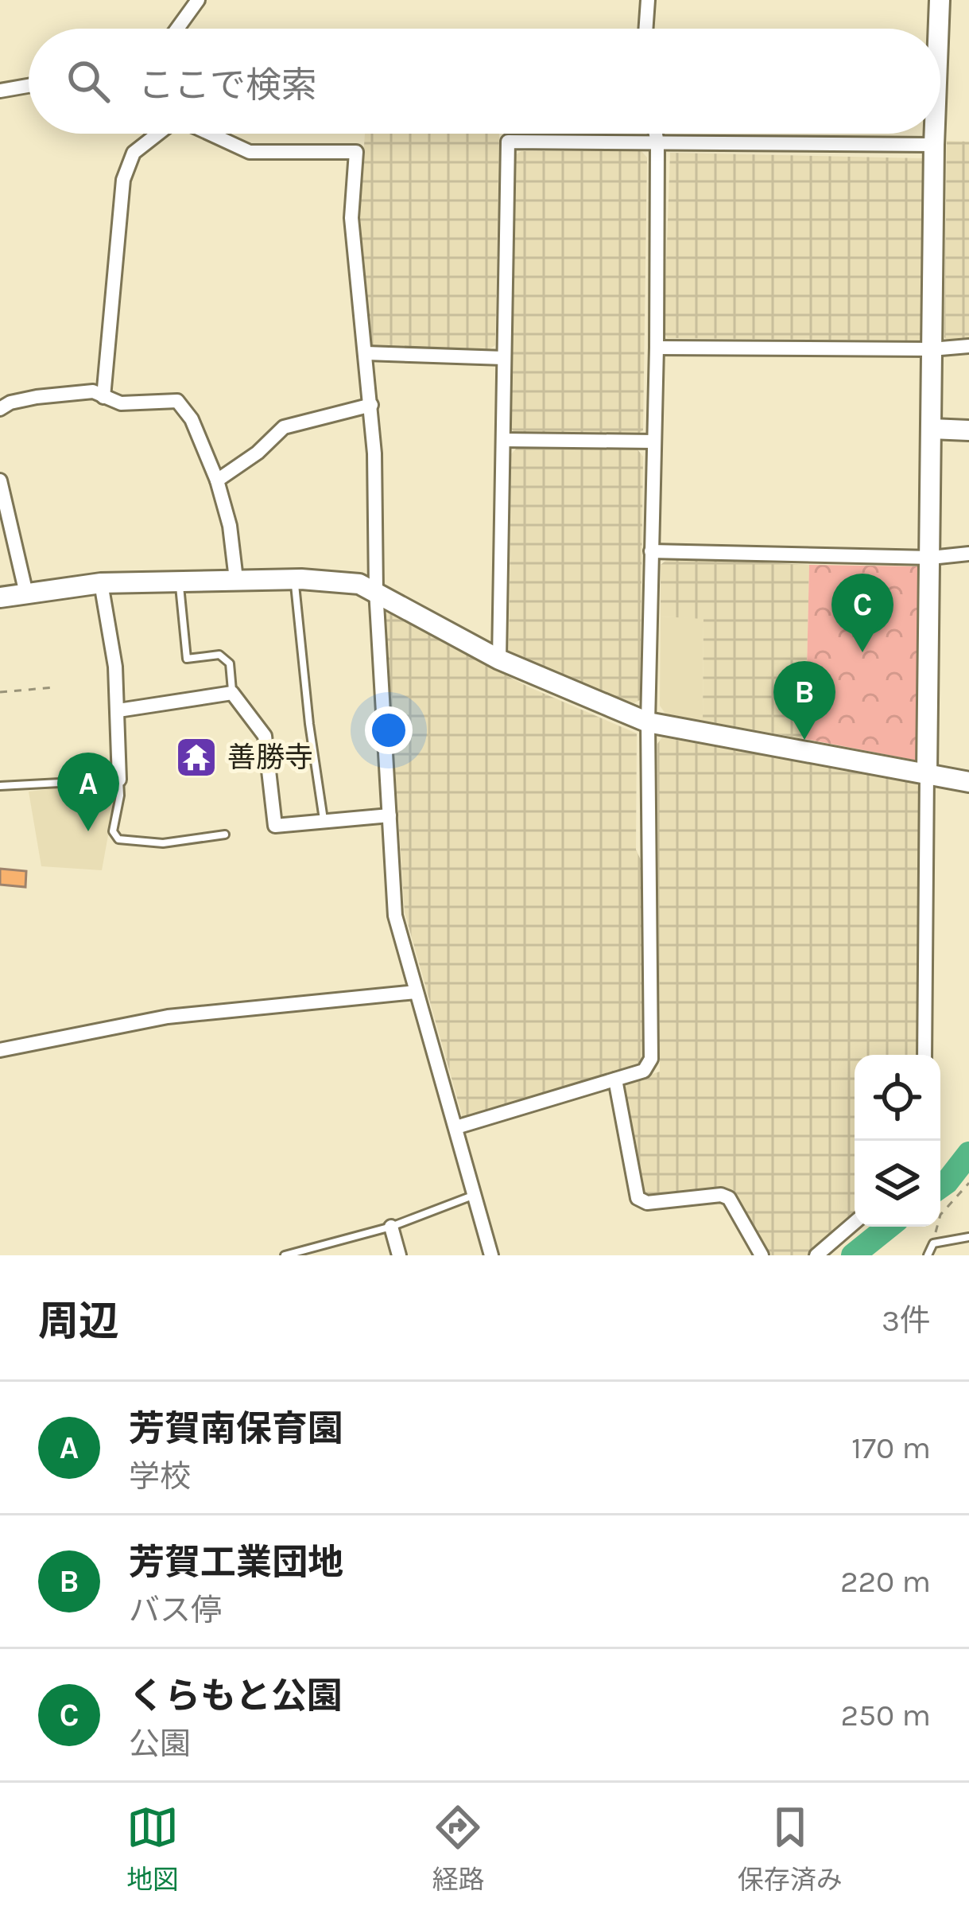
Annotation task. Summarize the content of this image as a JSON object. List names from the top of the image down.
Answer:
{
  "places": {
    "temple": ["善勝寺"]
  },
  "page": {
    "search": "ここで検索",
    "pins": ["C", "B", "A"],
    "heading": ["周辺", "3件"],
    "list": [
      {
        "mark": "A",
        "name": "芳賀南保育園",
        "note": "学校",
        "value": "170 m"
      },
      {
        "mark": "B",
        "name": "芳賀工業団地",
        "note": "バス停",
        "value": "220 m"
      },
      {
        "mark": "C",
        "name": "くらもと公園",
        "note": "公園",
        "value": "250 m"
      }
    ],
    "nav": ["地図", "経路", "保存済み"]
  }
}
